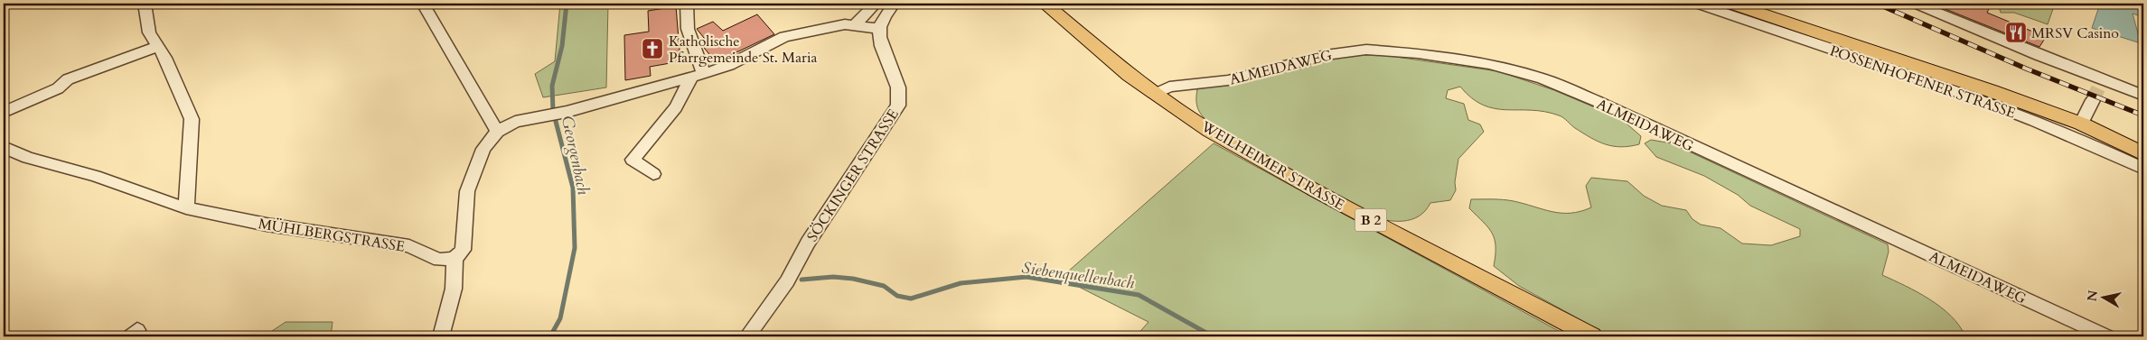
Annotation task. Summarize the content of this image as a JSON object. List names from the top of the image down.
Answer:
{
  "streets": {
    "main road": ["POSSENHOFENER STRASSE", "WEILHEIMER STRASSE", "B 2"],
    "street": ["ALMEIDAWEG", "SÖCKINGER STRASSE", "MÜHLBERGSTRASSE"]
  },
  "crossings": [
    ["ALMEIDAWEG", "WEILHEIMER STRASSE"]
  ],
  "water": ["Georgenbach", "Siebenquellenbach"],
  "places": {
    "restaurant": ["MRSV Casino"],
    "church": ["Katholische Pfarrgemeinde St. Maria"]
  },
  "north": "left"
}
